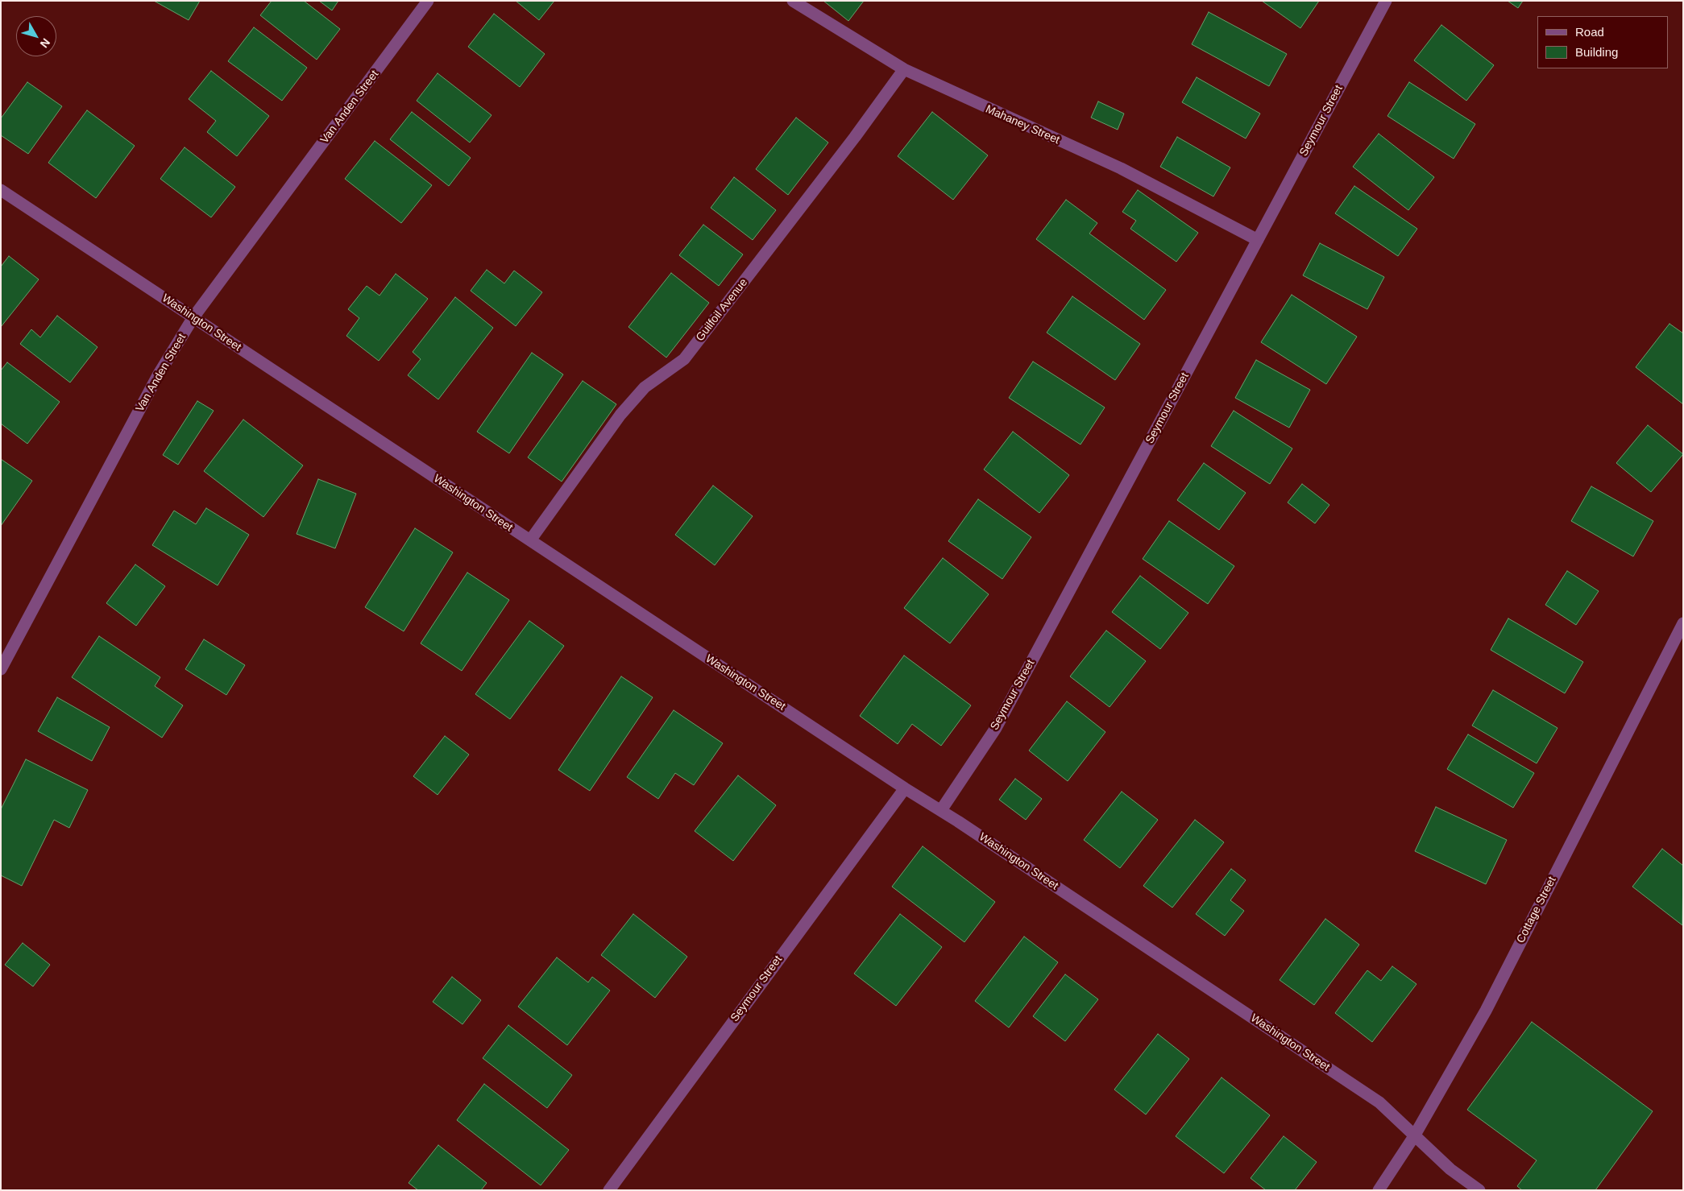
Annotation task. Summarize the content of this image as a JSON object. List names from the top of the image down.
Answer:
{
  "streets": {
    "street": [
      "Van Anden Street",
      "Seymour Street",
      "Mahaney Street",
      "Guilfoil Avenue",
      "Washington Street",
      "Cottage Street"
    ]
  },
  "crossings": [
    ["Van Anden Street", "Washington Street"],
    ["Seymour Street", "Mahaney Street"],
    ["Seymour Street", "Washington Street"],
    ["Mahaney Street", "Guilfoil Avenue"],
    ["Guilfoil Avenue", "Washington Street"],
    ["Washington Street", "Cottage Street"]
  ],
  "legend": ["Road", "Building"],
  "north": "bottom right"
}
